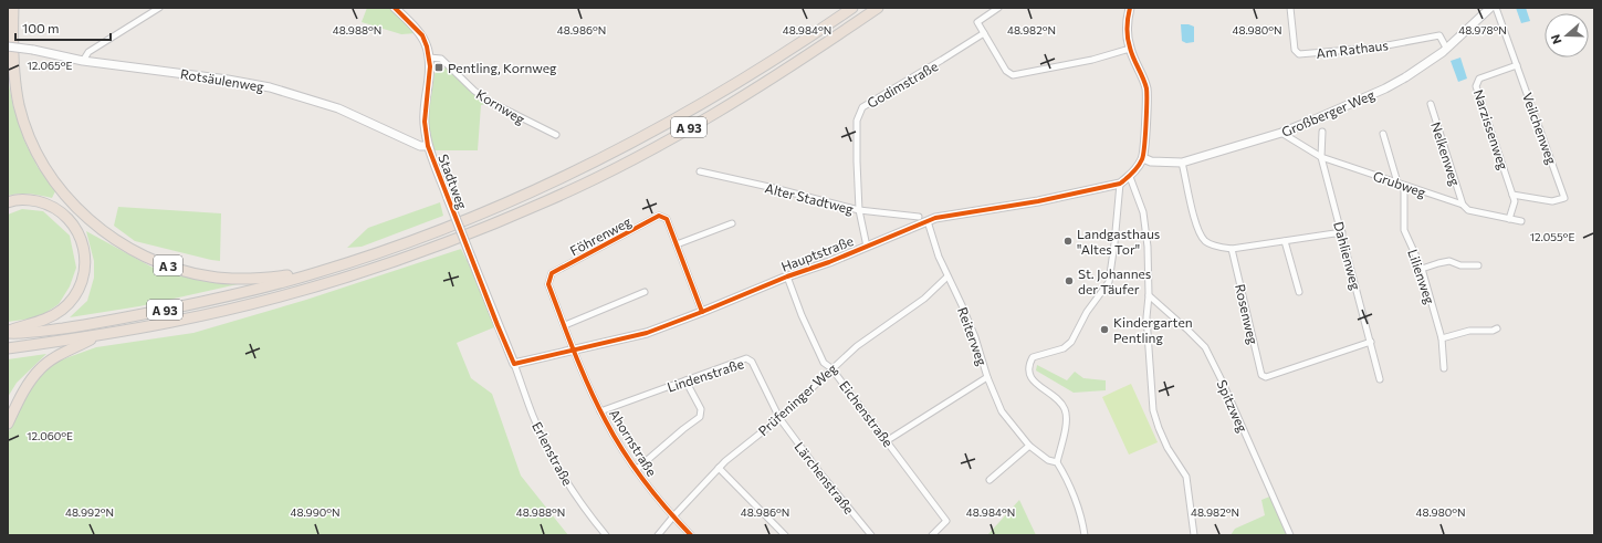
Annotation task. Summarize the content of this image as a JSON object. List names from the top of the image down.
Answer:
{
  "streets": {
    "highway": ["A 93", "A 3"],
    "street": [
      "Am Rathaus",
      "Rotsäulenweg",
      "Godimstraße",
      "Kornweg",
      "Großberger Weg",
      "Veilchenweg",
      "Narzissenweg",
      "Nelkenweg",
      "Stadtweg",
      "Grubweg",
      "Alter Stadtweg",
      "Föhrenweg",
      "Hauptstraße",
      "Dahlienweg",
      "Lilienweg",
      "Rosenweg",
      "Reiterweg",
      "Lindenstraße",
      "Prüfeninger Weg",
      "Spitzweg",
      "Eichenstraße",
      "Ahornstraße",
      "Erlenstraße",
      "Lärchenstraße"
    ]
  },
  "crossings": [
    ["Am Rathaus", "Großberger Weg"],
    ["Rotsäulenweg", "Stadtweg"],
    ["Godimstraße", "Alter Stadtweg"],
    ["Godimstraße", "Hauptstraße"],
    ["Kornweg", "Stadtweg"],
    ["Großberger Weg", "Grubweg"],
    ["A 93", "A 3"],
    ["Veilchenweg", "Narzissenweg"],
    ["Narzissenweg", "Grubweg"],
    ["Nelkenweg", "Grubweg"],
    ["Stadtweg", "Hauptstraße"],
    ["Stadtweg", "Erlenstraße"],
    ["Grubweg", "Dahlienweg"],
    ["Grubweg", "Lilienweg"],
    ["Föhrenweg", "Hauptstraße"],
    ["Föhrenweg", "Ahornstraße"],
    ["Hauptstraße", "Reiterweg"],
    ["Hauptstraße", "Eichenstraße"],
    ["Hauptstraße", "Ahornstraße"],
    ["Hauptstraße", "Erlenstraße"],
    ["Dahlienweg", "Rosenweg"],
    ["Reiterweg", "Prüfeninger Weg"],
    ["Lindenstraße", "Prüfeninger Weg"],
    ["Lindenstraße", "Ahornstraße"],
    ["Lindenstraße", "Lärchenstraße"],
    ["Prüfeninger Weg", "Eichenstraße"],
    ["Prüfeninger Weg", "Ahornstraße"],
    ["Prüfeninger Weg", "Lärchenstraße"]
  ],
  "places": {
    "transit": ["Pentling, Kornweg"],
    "other": ["Landgasthaus \"Altes Tor\"", "St. Johannes der Täufer", "Kindergarten Pentling"]
  },
  "scale_bar": "100 m",
  "north": "left",
  "coordinates": [
    "48.988°N",
    "48.986°N",
    "48.984°N",
    "48.982°N",
    "48.980°N",
    "48.978°N",
    "12.065°E",
    "12.055°E",
    "12.060°E",
    "48.992°N",
    "48.990°N"
  ]
}
